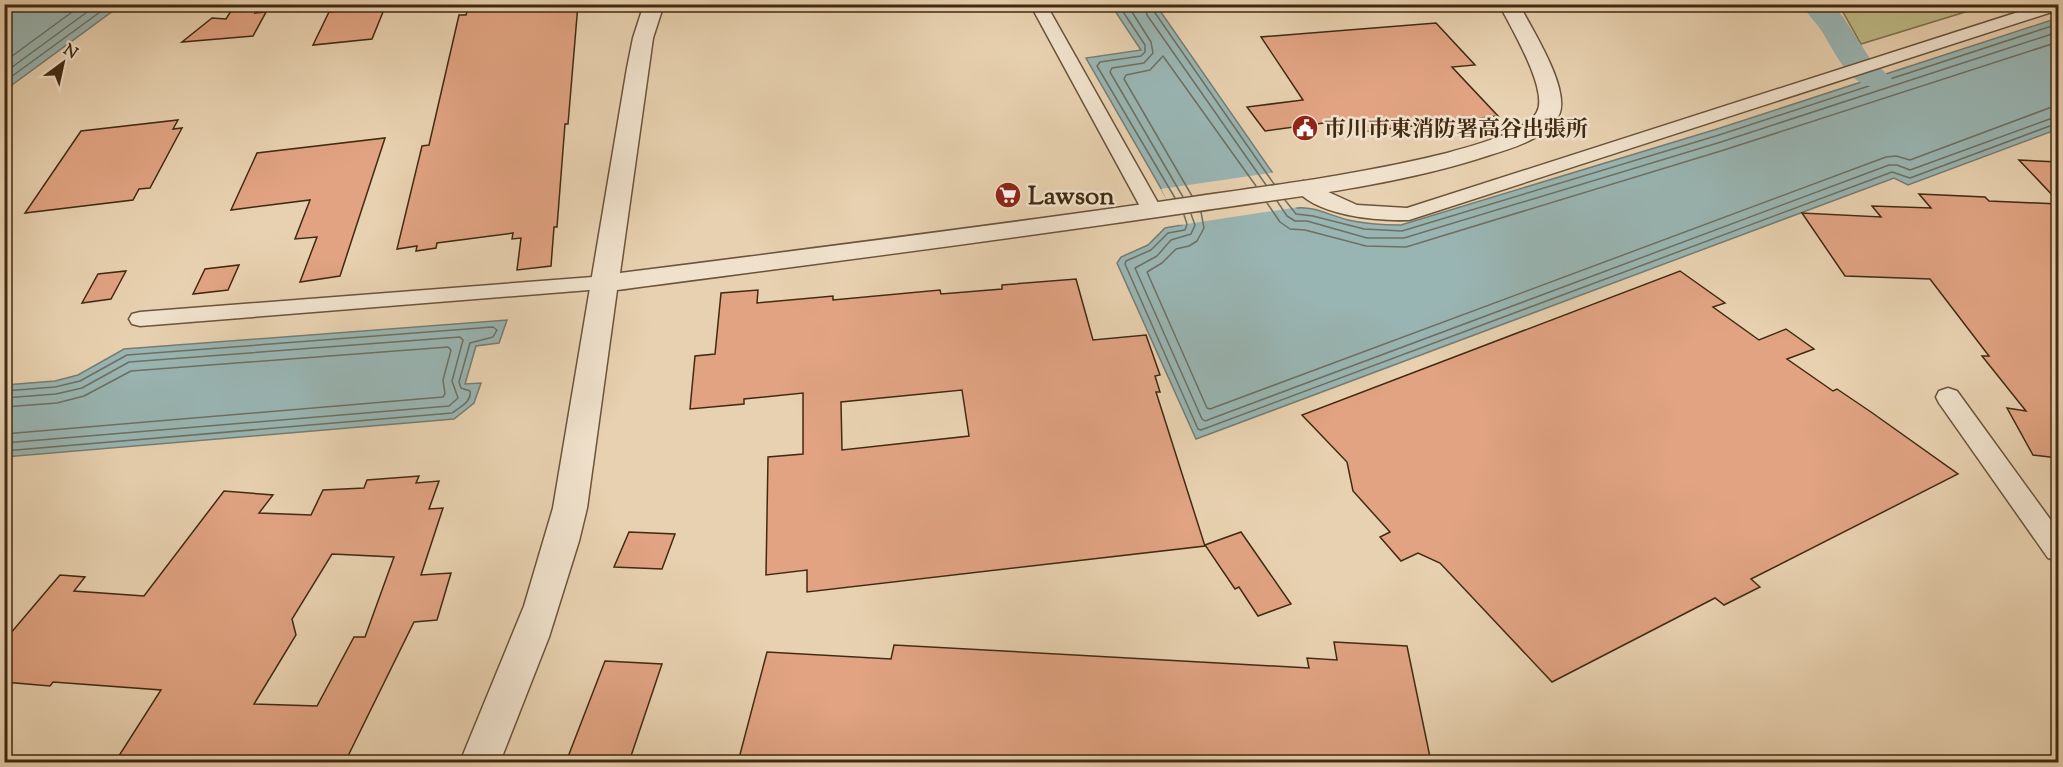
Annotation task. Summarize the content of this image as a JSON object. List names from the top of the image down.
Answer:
{
  "places": {
    "public building": ["市川市東消防署高谷出張所"],
    "supermarket": ["Lawson"]
  },
  "north": "top right"
}
